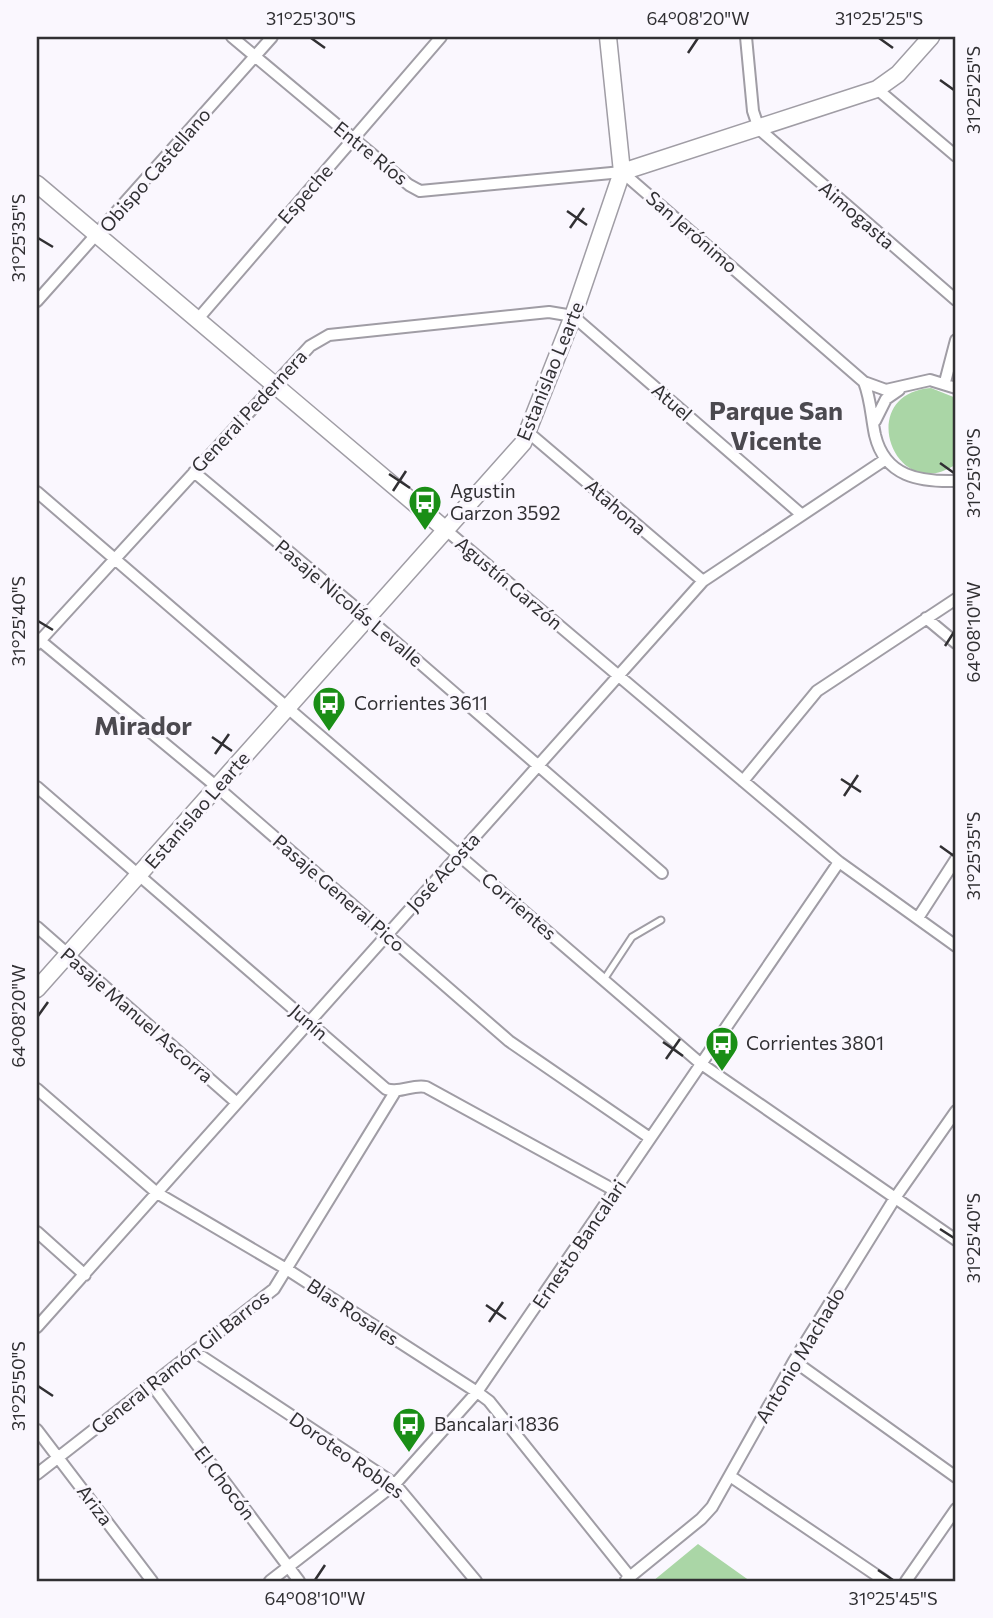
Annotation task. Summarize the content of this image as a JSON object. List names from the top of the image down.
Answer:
{
  "streets": {
    "main road": ["Estanislao Learte", "Agustín Garzón"],
    "street": [
      "Entre Ríos",
      "Obispo Castellano",
      "Espeche",
      "Aimogasta",
      "San Jerónimo",
      "Atuel",
      "General Pedernera",
      "Atahona",
      "Pasaje Nicolás Levalle",
      "José Acosta",
      "Pasaje General Pico",
      "Corrientes",
      "Pasaje Manuel Ascorra",
      "Junín",
      "Ernesto Bancalari",
      "Blas Rosales",
      "Antonio Machado",
      "General Ramón Gil Barros",
      "Doroteo Robles",
      "El Chocón",
      "Ariza"
    ]
  },
  "crossings": [
    ["Entre Ríos", "Obispo Castellano"],
    ["Entre Ríos", "Espeche"],
    ["Entre Ríos", "San Jerónimo"],
    ["Entre Ríos", "Estanislao Learte"],
    ["Obispo Castellano", "Agustín Garzón"],
    ["Espeche", "Agustín Garzón"],
    ["San Jerónimo", "Estanislao Learte"],
    ["Estanislao Learte", "Atuel"],
    ["Estanislao Learte", "General Pedernera"],
    ["Estanislao Learte", "Atahona"],
    ["Estanislao Learte", "Agustín Garzón"],
    ["Estanislao Learte", "Pasaje Nicolás Levalle"],
    ["Estanislao Learte", "Pasaje General Pico"],
    ["Estanislao Learte", "Corrientes"],
    ["Estanislao Learte", "Pasaje Manuel Ascorra"],
    ["Estanislao Learte", "Junín"],
    ["Atuel", "General Pedernera"],
    ["Atuel", "José Acosta"],
    ["General Pedernera", "Agustín Garzón"],
    ["General Pedernera", "Pasaje Nicolás Levalle"],
    ["General Pedernera", "Pasaje General Pico"],
    ["General Pedernera", "Corrientes"],
    ["Atahona", "José Acosta"],
    ["Agustín Garzón", "José Acosta"],
    ["Agustín Garzón", "Ernesto Bancalari"],
    ["Pasaje Nicolás Levalle", "José Acosta"],
    ["José Acosta", "Pasaje General Pico"],
    ["José Acosta", "Corrientes"],
    ["José Acosta", "Pasaje Manuel Ascorra"],
    ["José Acosta", "Junín"],
    ["José Acosta", "Blas Rosales"],
    ["Pasaje General Pico", "Ernesto Bancalari"],
    ["Corrientes", "Ernesto Bancalari"],
    ["Corrientes", "Antonio Machado"],
    ["Junín", "General Ramón Gil Barros"],
    ["Ernesto Bancalari", "Blas Rosales"],
    ["Ernesto Bancalari", "Doroteo Robles"],
    ["Ernesto Bancalari", "El Chocón"],
    ["Blas Rosales", "Antonio Machado"],
    ["Blas Rosales", "General Ramón Gil Barros"],
    ["General Ramón Gil Barros", "Doroteo Robles"],
    ["General Ramón Gil Barros", "El Chocón"],
    ["General Ramón Gil Barros", "Ariza"]
  ],
  "districts": ["Parque San Vicente", "Mirador"],
  "places": {
    "bus stop": [
      "Agustin Garzon 3592",
      "Corrientes 3611",
      "Corrientes 3801",
      "Bancalari 1836"
    ]
  },
  "coordinates": [
    "31°25'30\"S",
    "64°08'20\"W",
    "31°25'25\"S",
    "31°25'35\"S",
    "31°25'40\"S",
    "64°08'10\"W",
    "31°25'50\"S",
    "31°25'45\"S"
  ]
}
